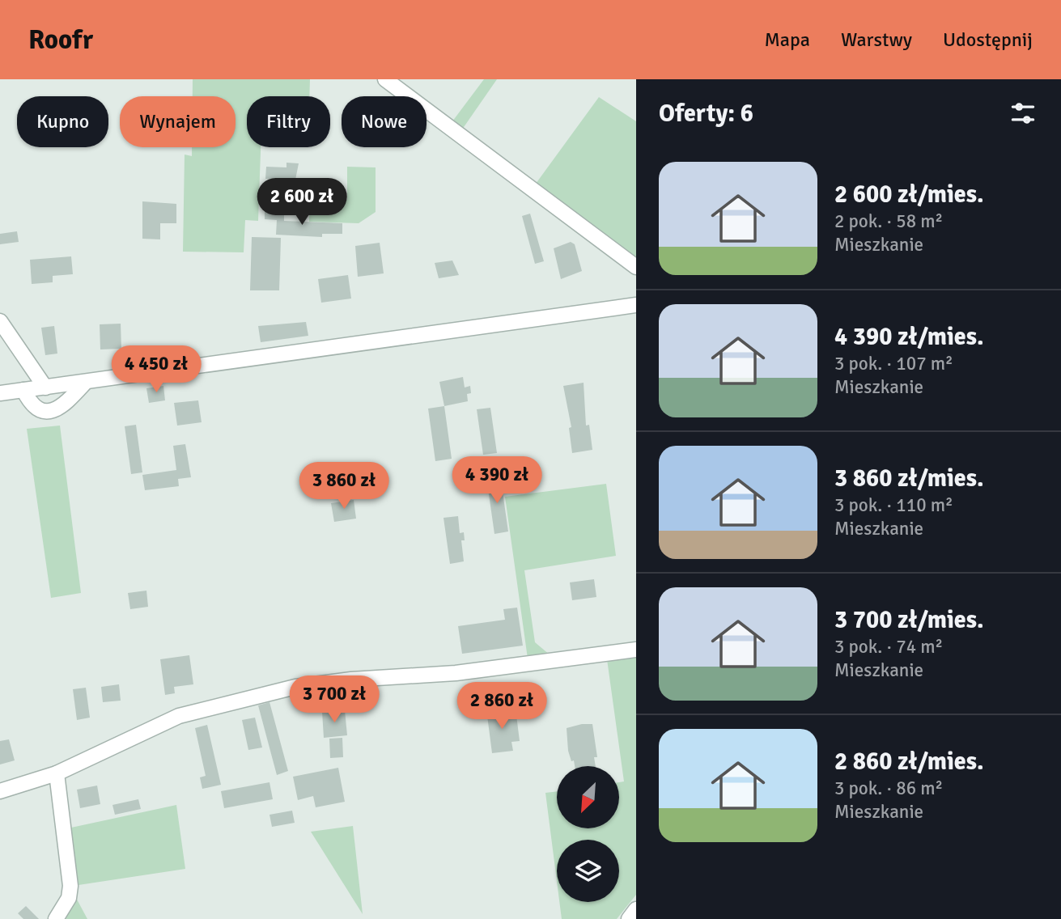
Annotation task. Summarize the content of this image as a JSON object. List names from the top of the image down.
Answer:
{
  "north": "bottom left",
  "page": {
    "header": "Roofr",
    "nav": ["Mapa", "Warstwy", "Udostępnij"],
    "heading": "Oferty: 6",
    "chip": [
      "Kupno",
      "Wynajem",
      "Filtry",
      "Nowe"
    ],
    "list": [
      {
        "name": "2 600 zł/mies.",
        "note": "2 pok. · 58 m² · Mieszkanie"
      },
      {
        "name": "4 390 zł/mies.",
        "note": "3 pok. · 107 m² · Mieszkanie"
      },
      {
        "name": "3 860 zł/mies.",
        "note": "3 pok. · 110 m² · Mieszkanie"
      },
      {
        "name": "3 700 zł/mies.",
        "note": "3 pok. · 74 m² · Mieszkanie"
      },
      {
        "name": "2 860 zł/mies.",
        "note": "3 pok. · 86 m² · Mieszkanie"
      }
    ],
    "price": [
      "2 600 zł",
      "4 450 zł",
      "4 390 zł",
      "3 860 zł",
      "3 700 zł",
      "2 860 zł"
    ]
  }
}
